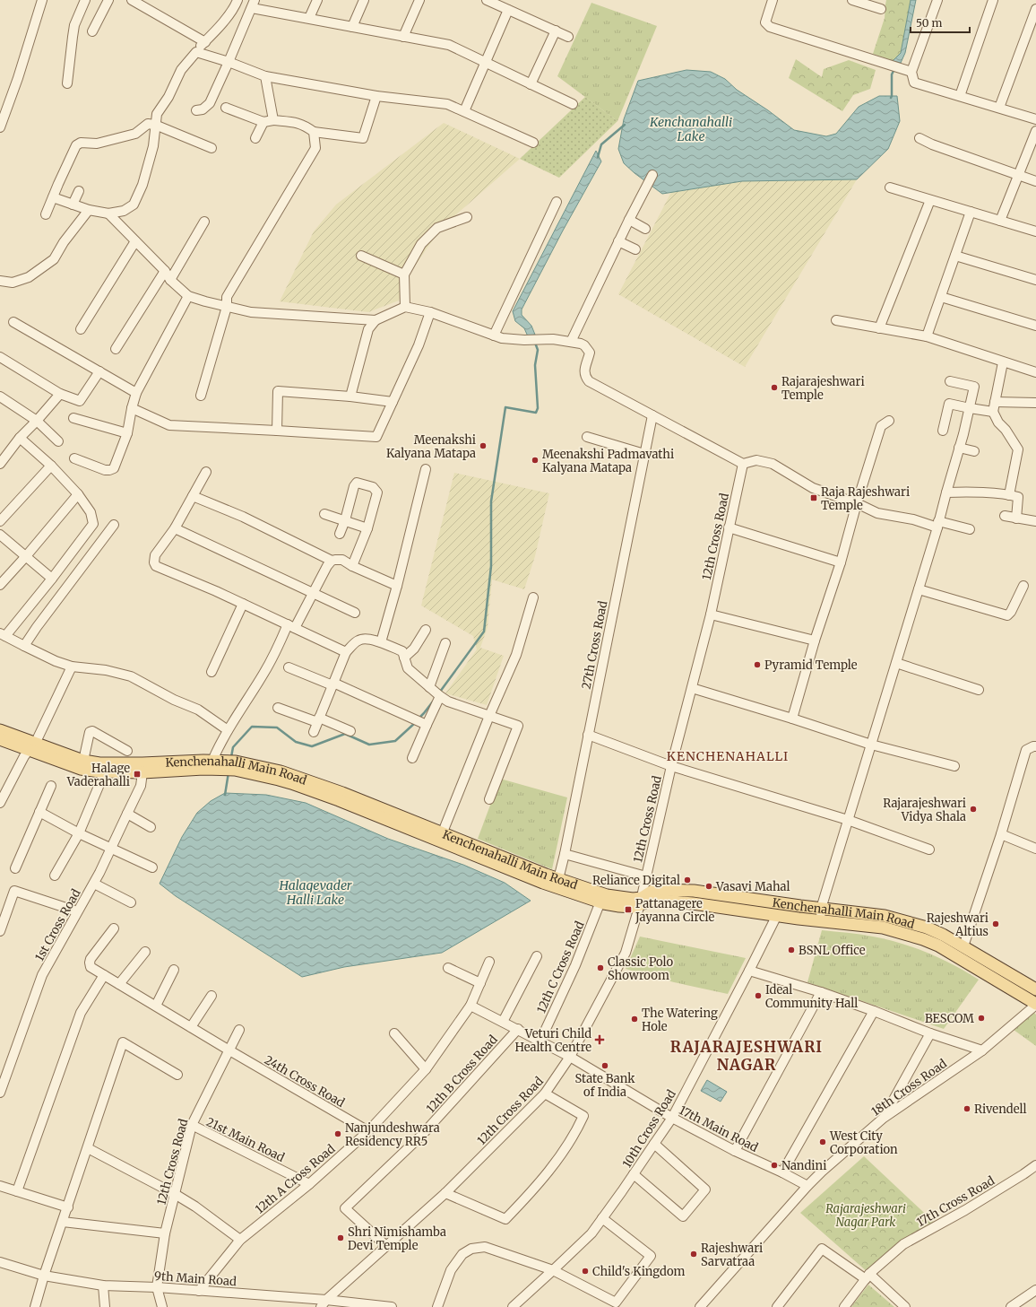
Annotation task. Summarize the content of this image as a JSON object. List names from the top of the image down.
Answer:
{
  "streets": {
    "main road": ["Kenchenahalli Main Road"],
    "street": [
      "12th Cross Road",
      "27th Cross Road",
      "1st Cross Road",
      "12th C Cross Road",
      "12th B Cross Road",
      "24th Cross Road",
      "18th Cross Road",
      "10th Cross Road",
      "17th Main Road",
      "21st Main Road",
      "12th A Cross Road",
      "17th Cross Road",
      "9th Main Road"
    ]
  },
  "crossings": [
    ["12th Cross Road", "Kenchenahalli Main Road"],
    ["12th Cross Road", "12th B Cross Road"],
    ["12th Cross Road", "24th Cross Road"],
    ["12th Cross Road", "17th Main Road"],
    ["12th Cross Road", "21st Main Road"],
    ["12th Cross Road", "9th Main Road"],
    ["27th Cross Road", "Kenchenahalli Main Road"],
    ["Kenchenahalli Main Road", "1st Cross Road"],
    ["Kenchenahalli Main Road", "12th C Cross Road"],
    ["Kenchenahalli Main Road", "18th Cross Road"],
    ["Kenchenahalli Main Road", "10th Cross Road"],
    ["12th C Cross Road", "17th Main Road"],
    ["12th B Cross Road", "17th Main Road"],
    ["24th Cross Road", "12th A Cross Road"],
    ["18th Cross Road", "17th Main Road"],
    ["10th Cross Road", "17th Main Road"],
    ["17th Main Road", "12th A Cross Road"],
    ["21st Main Road", "12th A Cross Road"],
    ["12th A Cross Road", "9th Main Road"]
  ],
  "districts": ["KENCHENAHALLI", "RAJARAJESHWARI NAGAR"],
  "water": ["Kenchanahalli Lake", "Halagevader Halli Lake"],
  "parks": ["Rajarajeshwari Nagar Park"],
  "places": {
    "other": [
      "Rajarajeshwari Temple",
      "Meenakshi Kalyana Matapa",
      "Meenakshi Padmavathi Kalyana Matapa",
      "Pyramid Temple",
      "Rajarajeshwari Vidya Shala",
      "Reliance Digital",
      "Vasavi Mahal",
      "Rajeshwari Altius",
      "BSNL Office",
      "Classic Polo Showroom",
      "Ideal Community Hall",
      "BESCOM",
      "The Watering Hole",
      "State Bank of India",
      "Rivendell",
      "Nanjundeshwara Residency RR5",
      "West City Corporation",
      "Nandini",
      "Shri Nimishamba Devi Temple",
      "Rajeshwari Sarvatraa",
      "Child's Kingdom"
    ],
    "transit": ["Raja Rajeshwari Temple", "Halage Vaderahalli", "Pattanagere Jayanna Circle"],
    "health": ["Veturi Child Health Centre"]
  },
  "scale_bar": "50 m"
}
